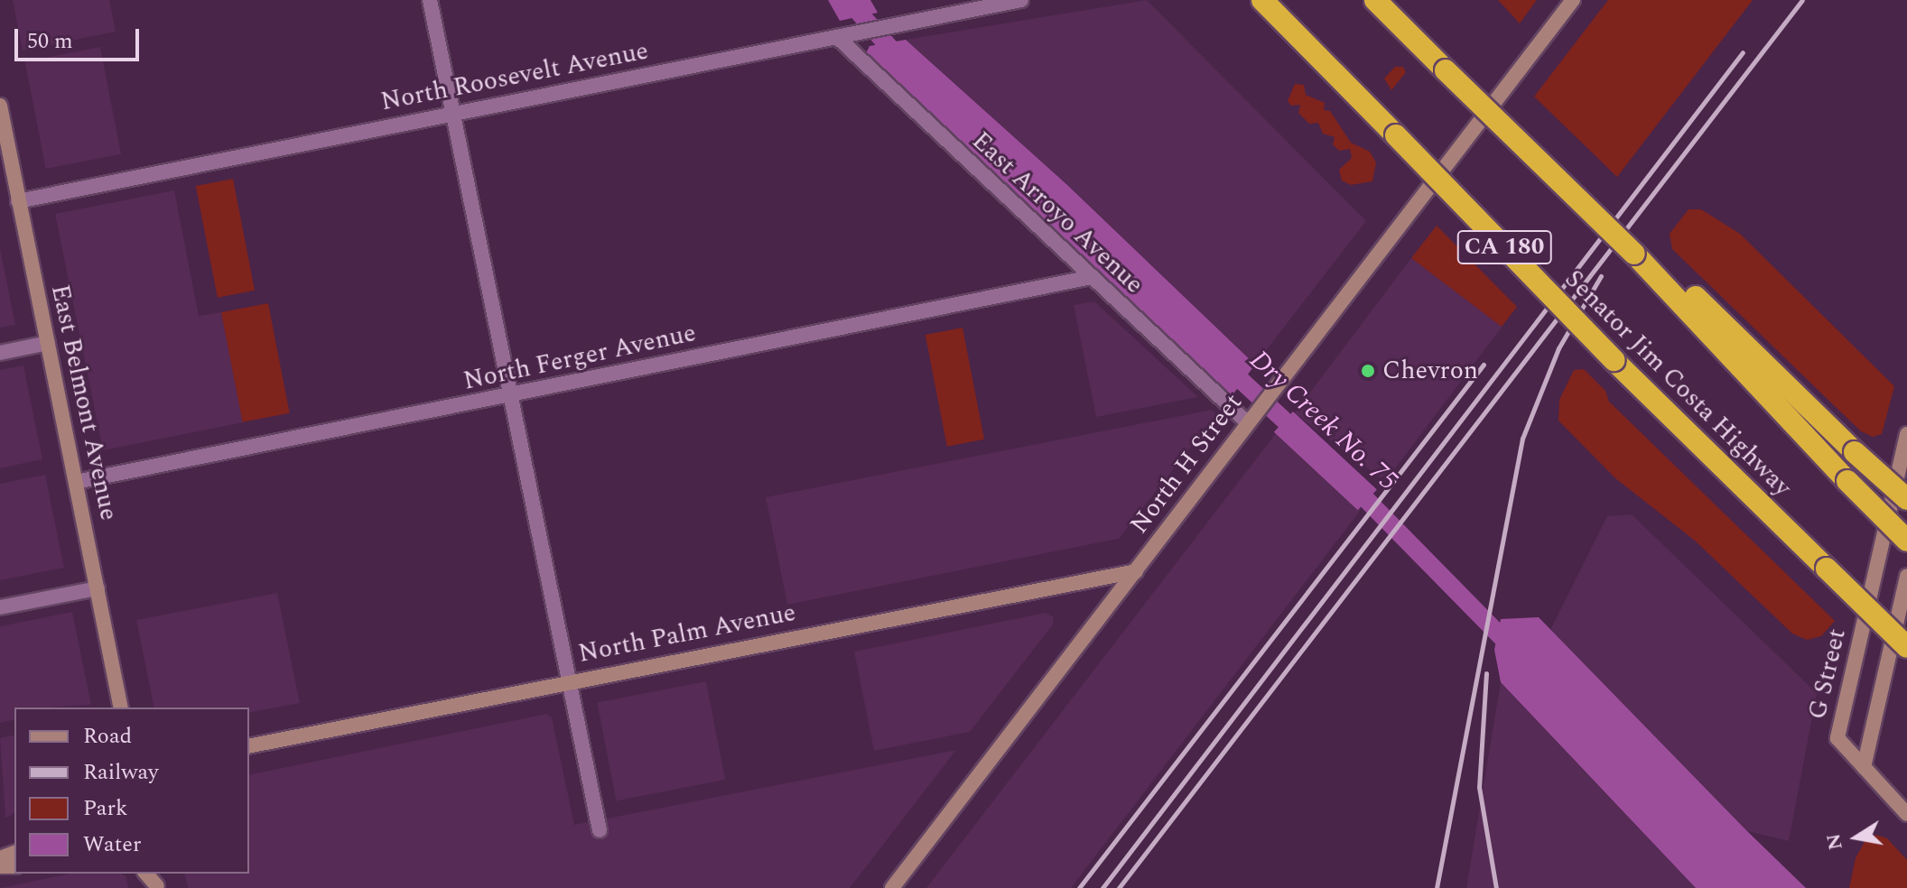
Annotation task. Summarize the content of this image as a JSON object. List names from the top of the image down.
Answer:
{
  "streets": {
    "highway": ["CA 180", "Senator Jim Costa Highway"],
    "main road": [
      "East Belmont Avenue",
      "North H Street",
      "North Palm Avenue",
      "G Street"
    ],
    "street": ["North Roosevelt Avenue", "East Arroyo Avenue", "North Ferger Avenue"]
  },
  "crossings": [
    ["North Roosevelt Avenue", "East Arroyo Avenue"],
    ["North Roosevelt Avenue", "East Belmont Avenue"],
    ["East Arroyo Avenue", "North Ferger Avenue"],
    ["East Arroyo Avenue", "North H Street"],
    ["North Ferger Avenue", "East Belmont Avenue"],
    ["North H Street", "North Palm Avenue"]
  ],
  "water": ["Dry Creek No. 75"],
  "places": ["Chevron"],
  "legend": [
    "Road",
    "Railway",
    "Park",
    "Water"
  ],
  "scale_bar": "50 m",
  "north": "left"
}
